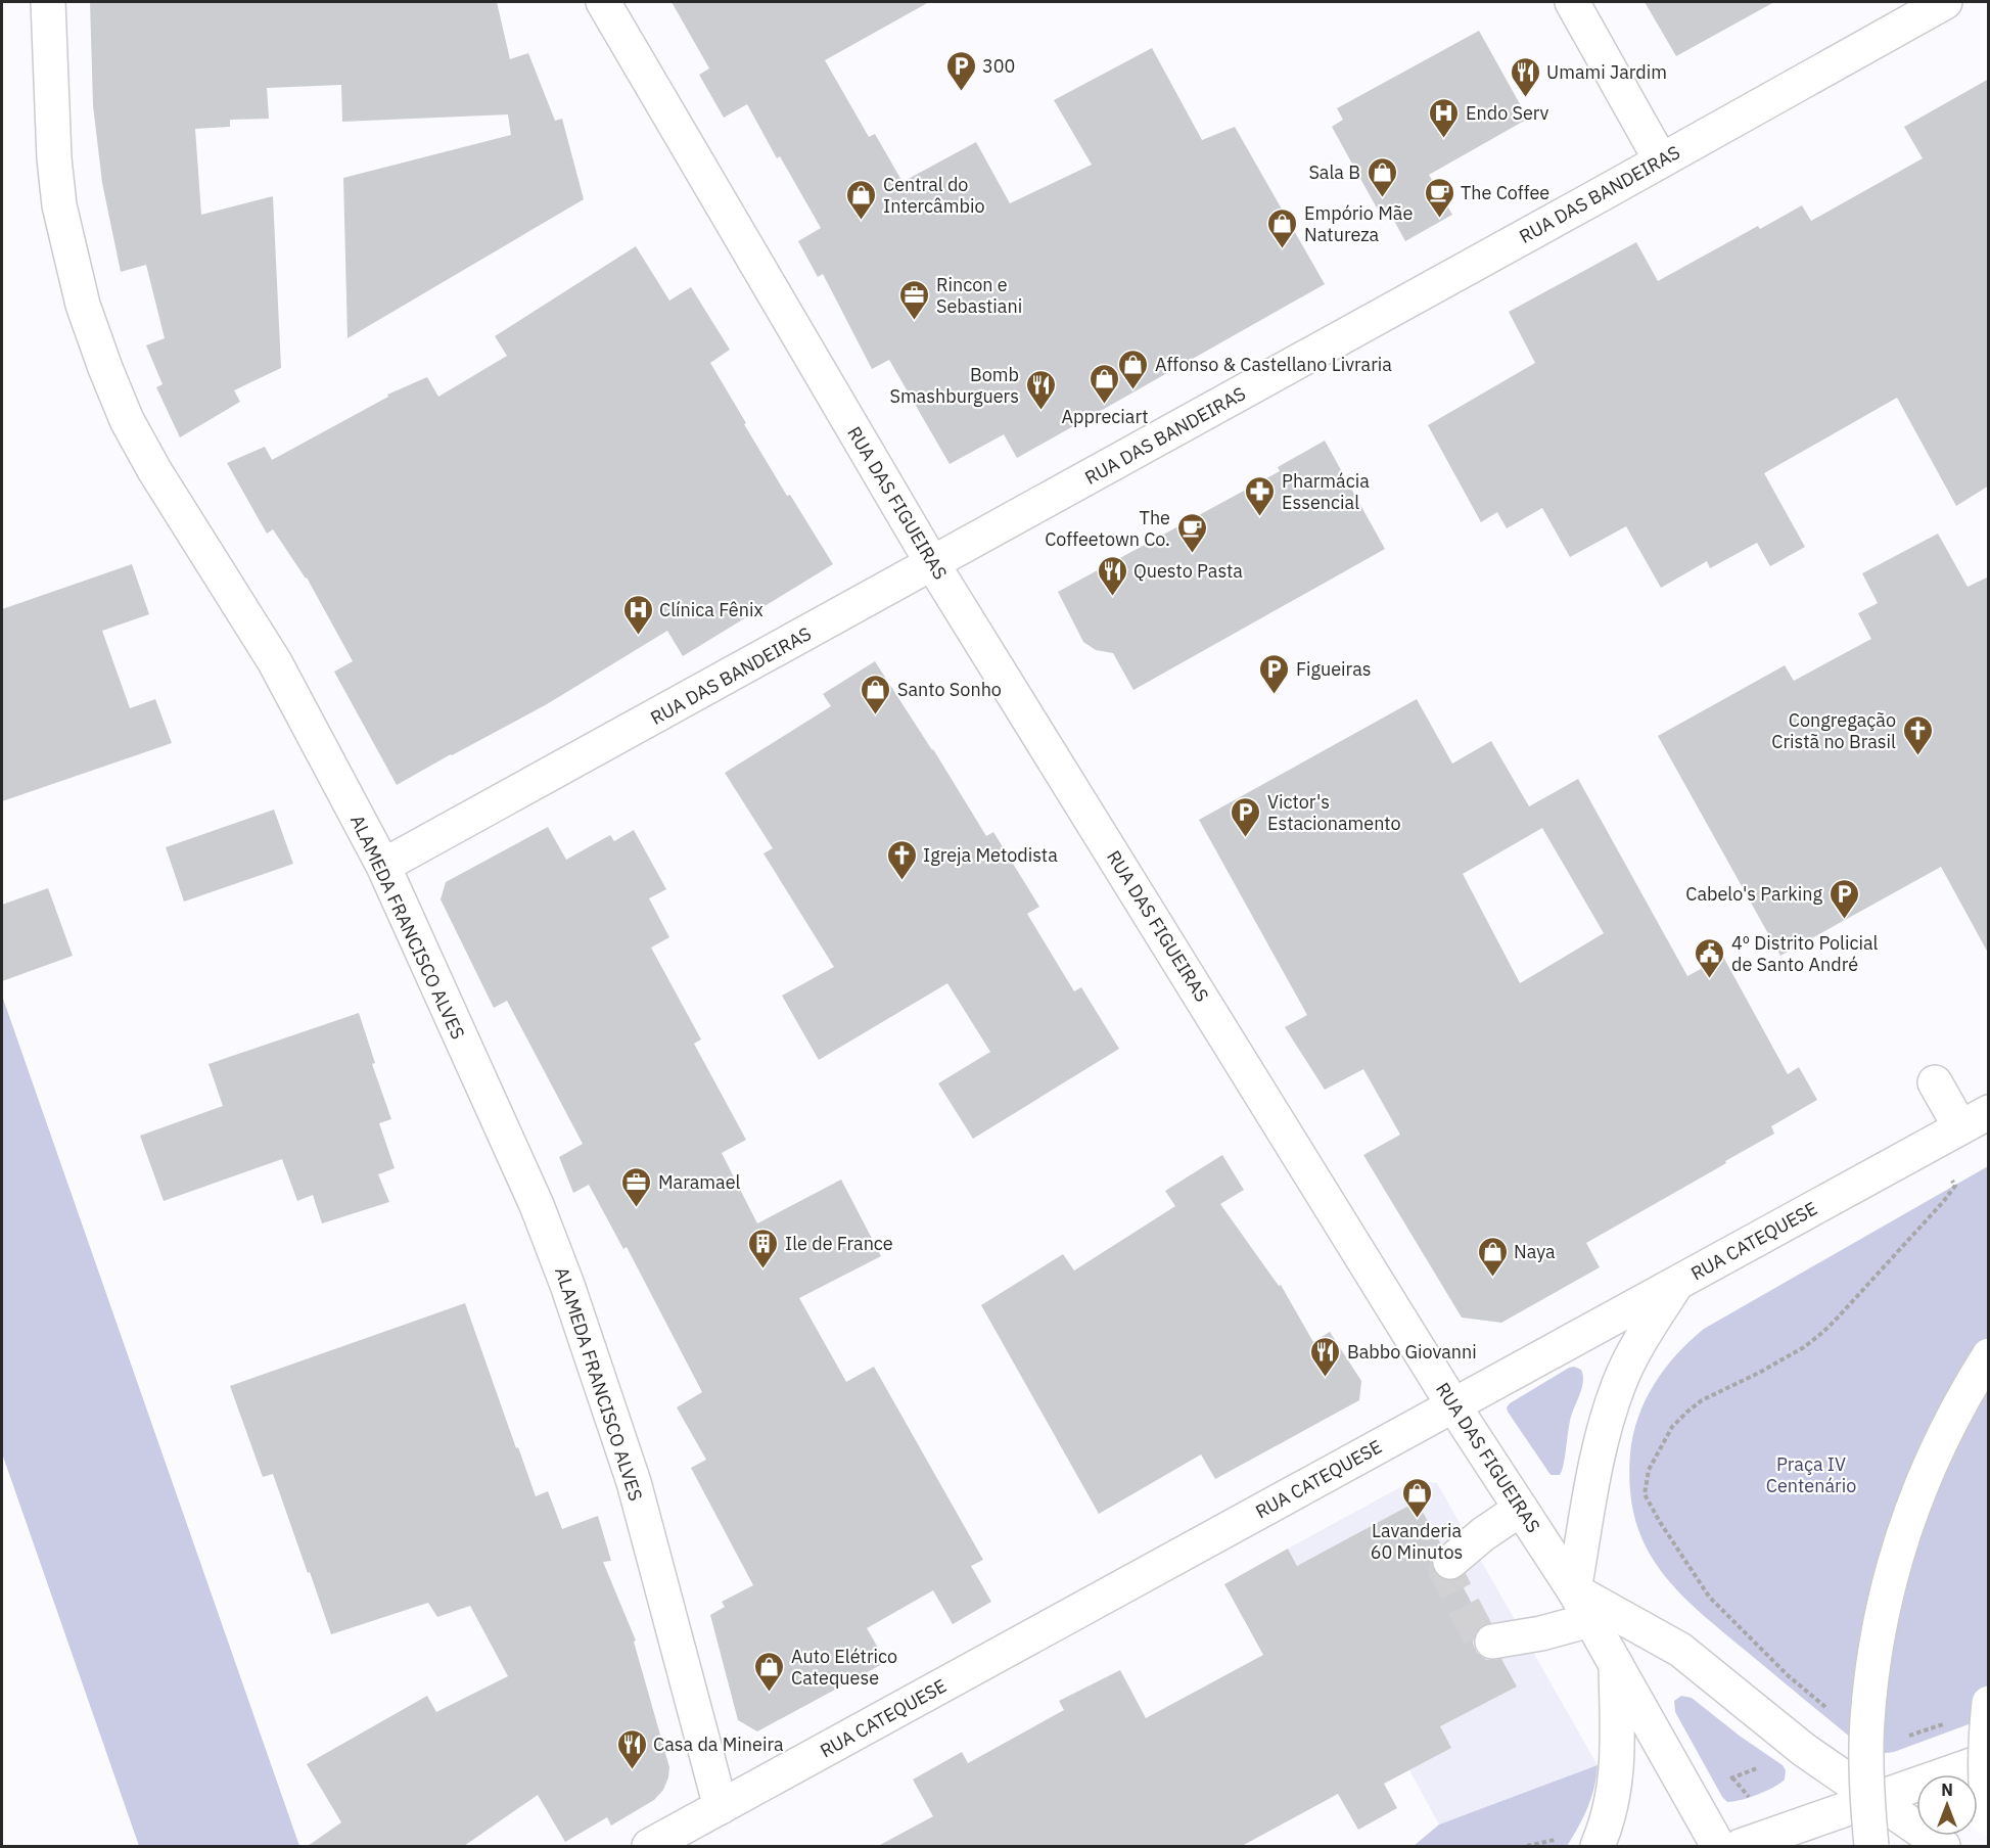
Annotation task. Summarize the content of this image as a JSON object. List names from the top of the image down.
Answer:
{
  "streets": {
    "main road": [
      "RUA DAS BANDEIRAS",
      "RUA DAS FIGUEIRAS",
      "ALAMEDA FRANCISCO ALVES",
      "RUA CATEQUESE"
    ]
  },
  "crossings": [
    ["RUA DAS BANDEIRAS", "RUA DAS FIGUEIRAS"],
    ["RUA DAS BANDEIRAS", "ALAMEDA FRANCISCO ALVES"],
    ["RUA DAS FIGUEIRAS", "RUA CATEQUESE"],
    ["ALAMEDA FRANCISCO ALVES", "RUA CATEQUESE"]
  ],
  "parks": ["Praça IV Centenário"],
  "places": {
    "parking": [
      "300",
      "Figueiras",
      "Victor's Estacionamento",
      "Cabelo's Parking"
    ],
    "restaurant": [
      "Umami Jardim",
      "Bomb Smashburguers",
      "Questo Pasta",
      "Babbo Giovanni",
      "Casa da Mineira"
    ],
    "hospital": ["Endo Serv", "Clínica Fênix"],
    "shop": [
      "Sala B",
      "Central do Intercâmbio",
      "Empório Mãe Natureza",
      "Affonso & Castellano Livraria",
      "Appreciart",
      "Santo Sonho",
      "Naya",
      "Lavanderia 60 Minutos",
      "Auto Elétrico Catequese"
    ],
    "cafe": ["The Coffee", "The Coffeetown Co."],
    "office": ["Rincon e Sebastiani", "Maramael"],
    "pharmacy": ["Pharmácia Essencial"],
    "church": ["Congregação Cristã no Brasil", "Igreja Metodista"],
    "public building": ["4º Distrito Policial de Santo André"],
    "building": ["Ile de France"]
  },
  "north": "top"
}
